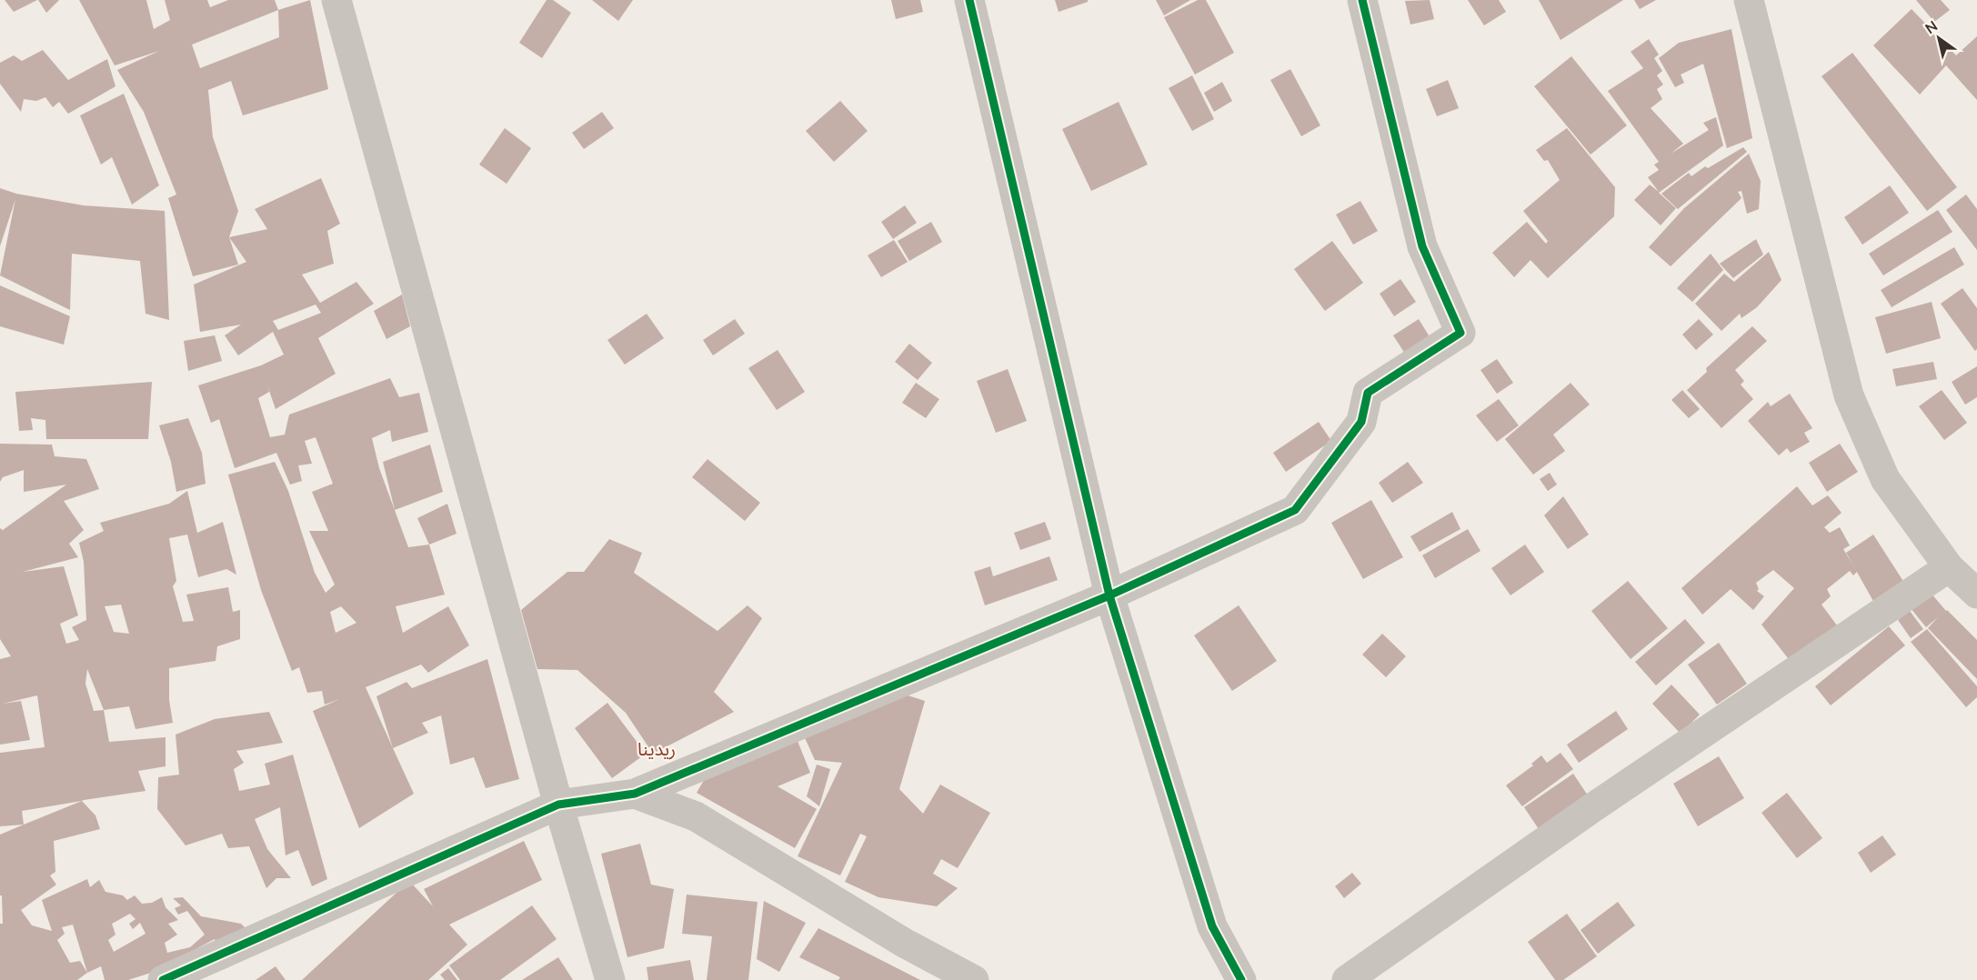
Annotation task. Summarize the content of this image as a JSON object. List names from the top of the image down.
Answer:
{
  "districts": ["ريدينا"],
  "north": "top left"
}
